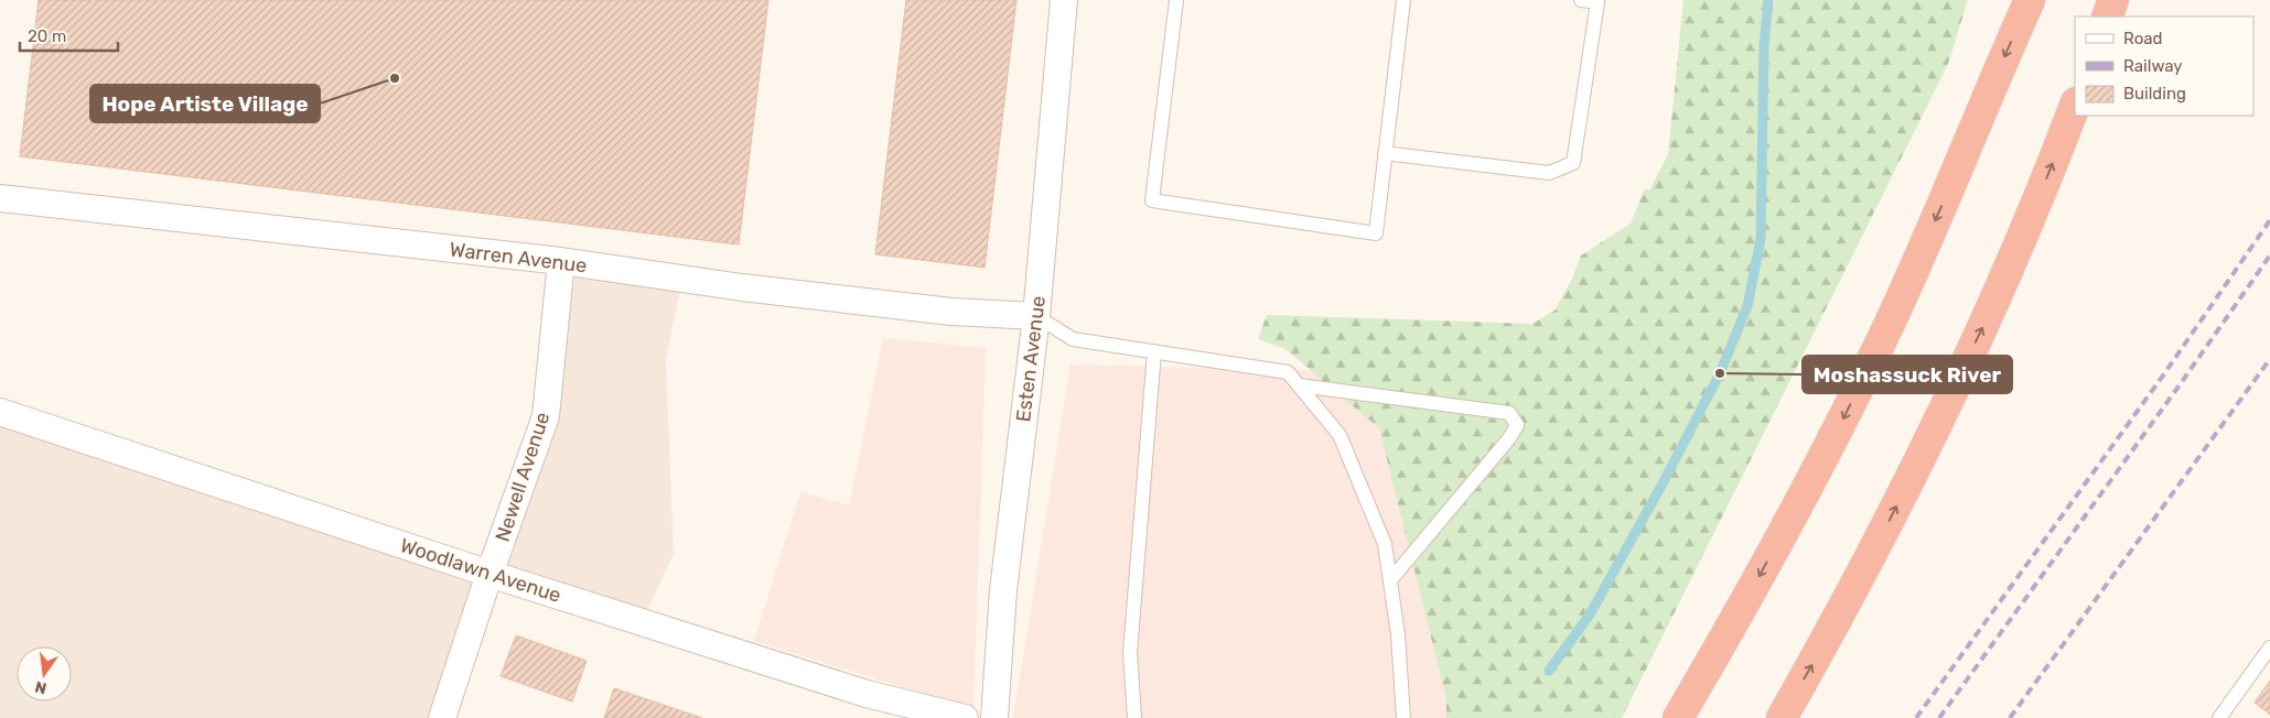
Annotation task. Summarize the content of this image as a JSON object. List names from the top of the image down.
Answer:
{
  "streets": {
    "street": [
      "Warren Avenue",
      "Esten Avenue",
      "Newell Avenue",
      "Woodlawn Avenue"
    ]
  },
  "crossings": [
    ["Warren Avenue", "Esten Avenue"],
    ["Warren Avenue", "Newell Avenue"],
    ["Newell Avenue", "Woodlawn Avenue"]
  ],
  "places": ["Hope Artiste Village", "Moshassuck River"],
  "legend": ["Road", "Railway", "Building"],
  "scale_bar": "20 m",
  "north": "bottom"
}
